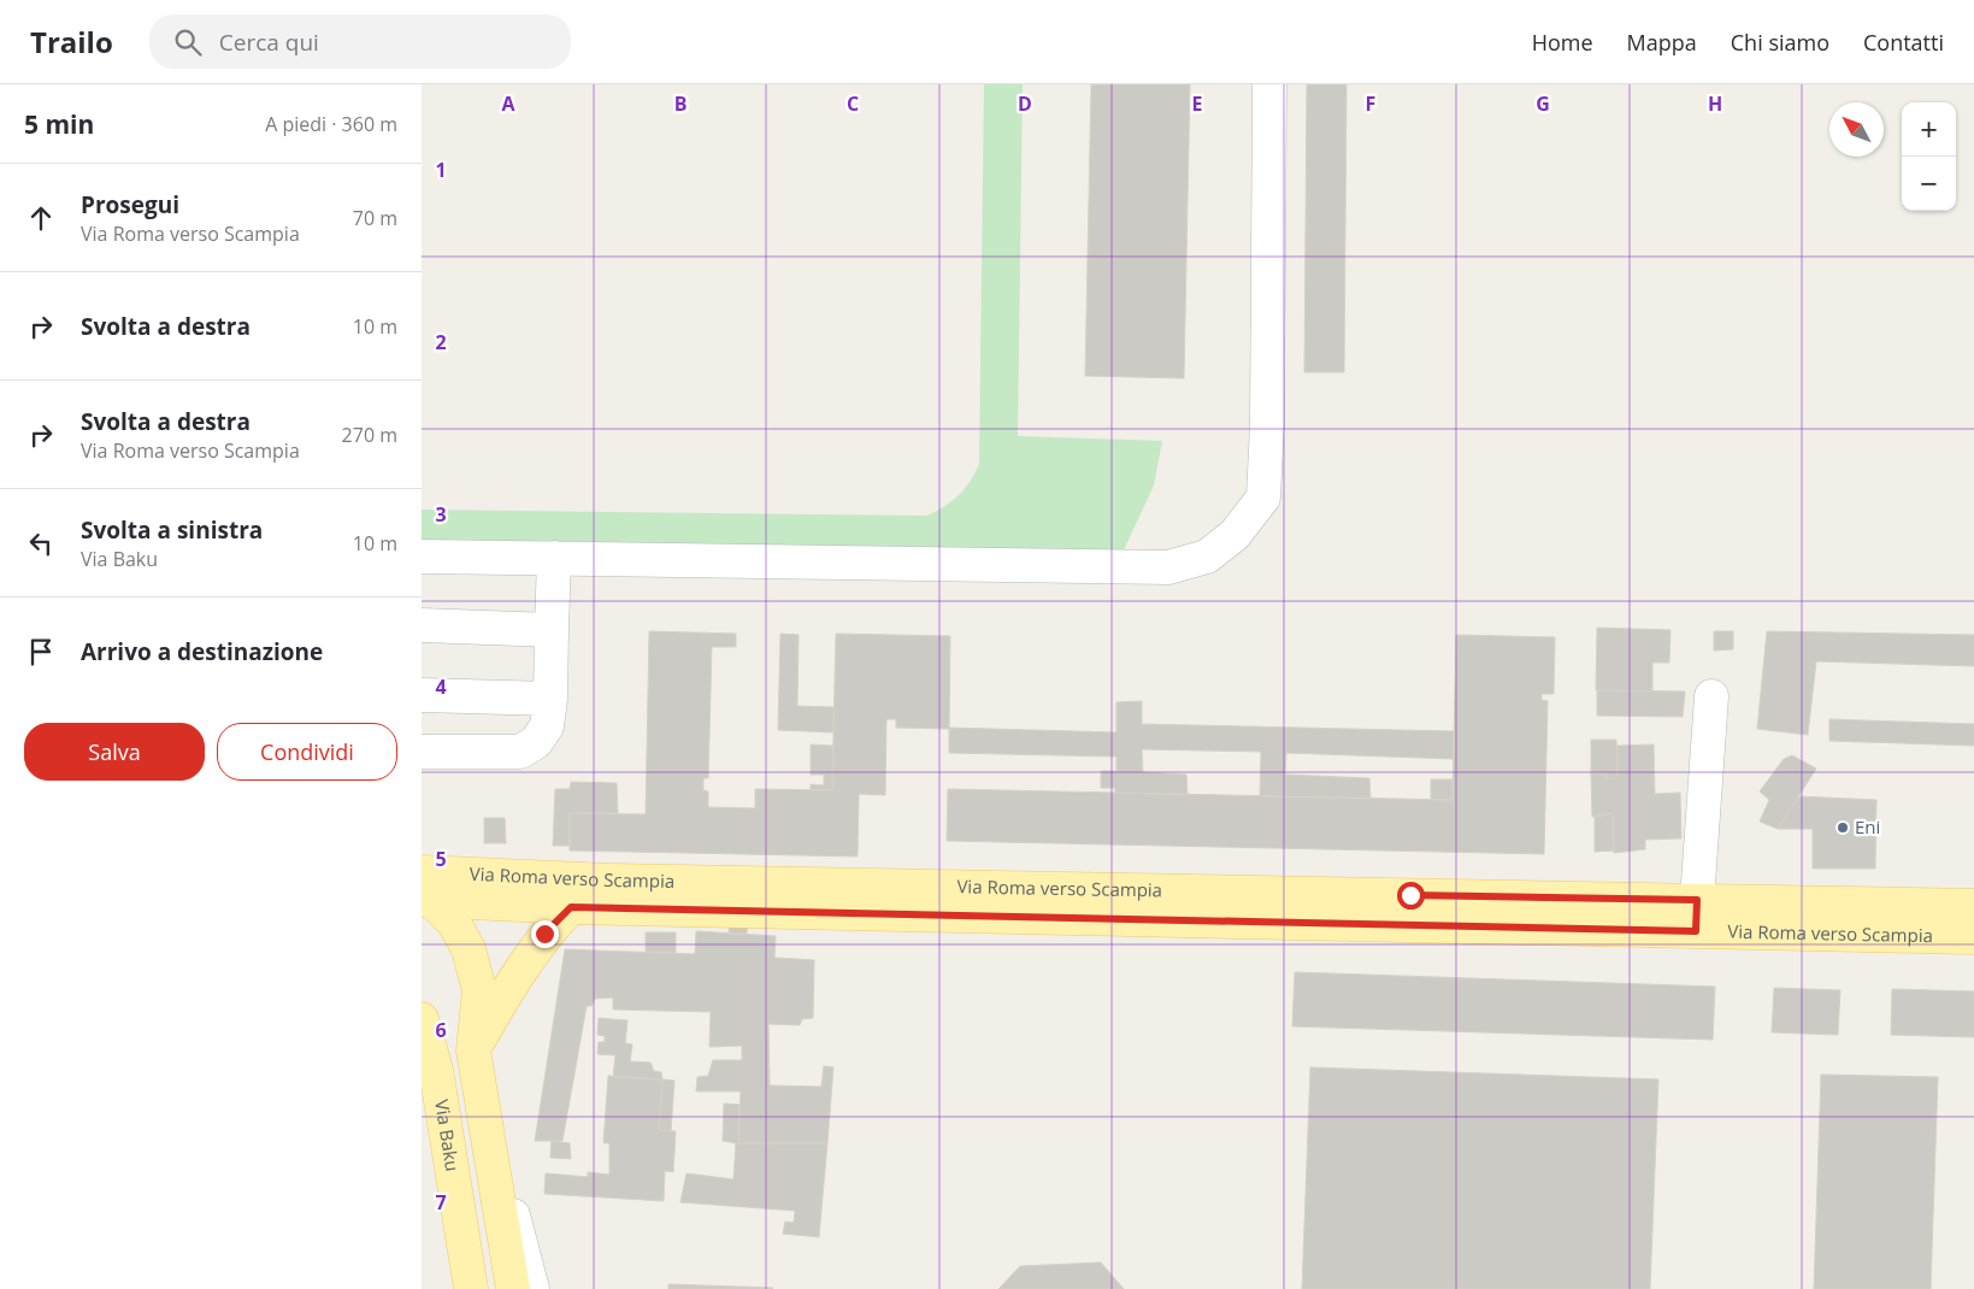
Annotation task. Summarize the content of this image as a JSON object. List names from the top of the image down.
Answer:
{
  "streets": {
    "main road": ["Via Roma verso Scampia", "Via Baku"]
  },
  "places": ["Eni"],
  "north": "top left",
  "page": {
    "header": "Trailo",
    "search": "Cerca qui",
    "nav": [
      "Home",
      "Mappa",
      "Chi siamo",
      "Contatti"
    ],
    "heading": ["5 min", "A piedi · 360 m"],
    "map_buttons": ["+", "−"],
    "list": [
      ["Prosegui", "Via Roma verso Scampia", "70 m"],
      ["Svolta a destra", "10 m"],
      ["Svolta a destra", "Via Roma verso Scampia", "270 m"],
      ["Svolta a sinistra", "Via Baku", "10 m"],
      "Arrivo a destinazione"
    ],
    "buttons": ["Salva", "Condividi"]
  },
  "grid": {
    "columns": [
      "A",
      "B",
      "C",
      "D",
      "E",
      "F",
      "G",
      "H"
    ],
    "rows": [
      "1",
      "2",
      "3",
      "4",
      "5",
      "6",
      "7"
    ]
  }
}
